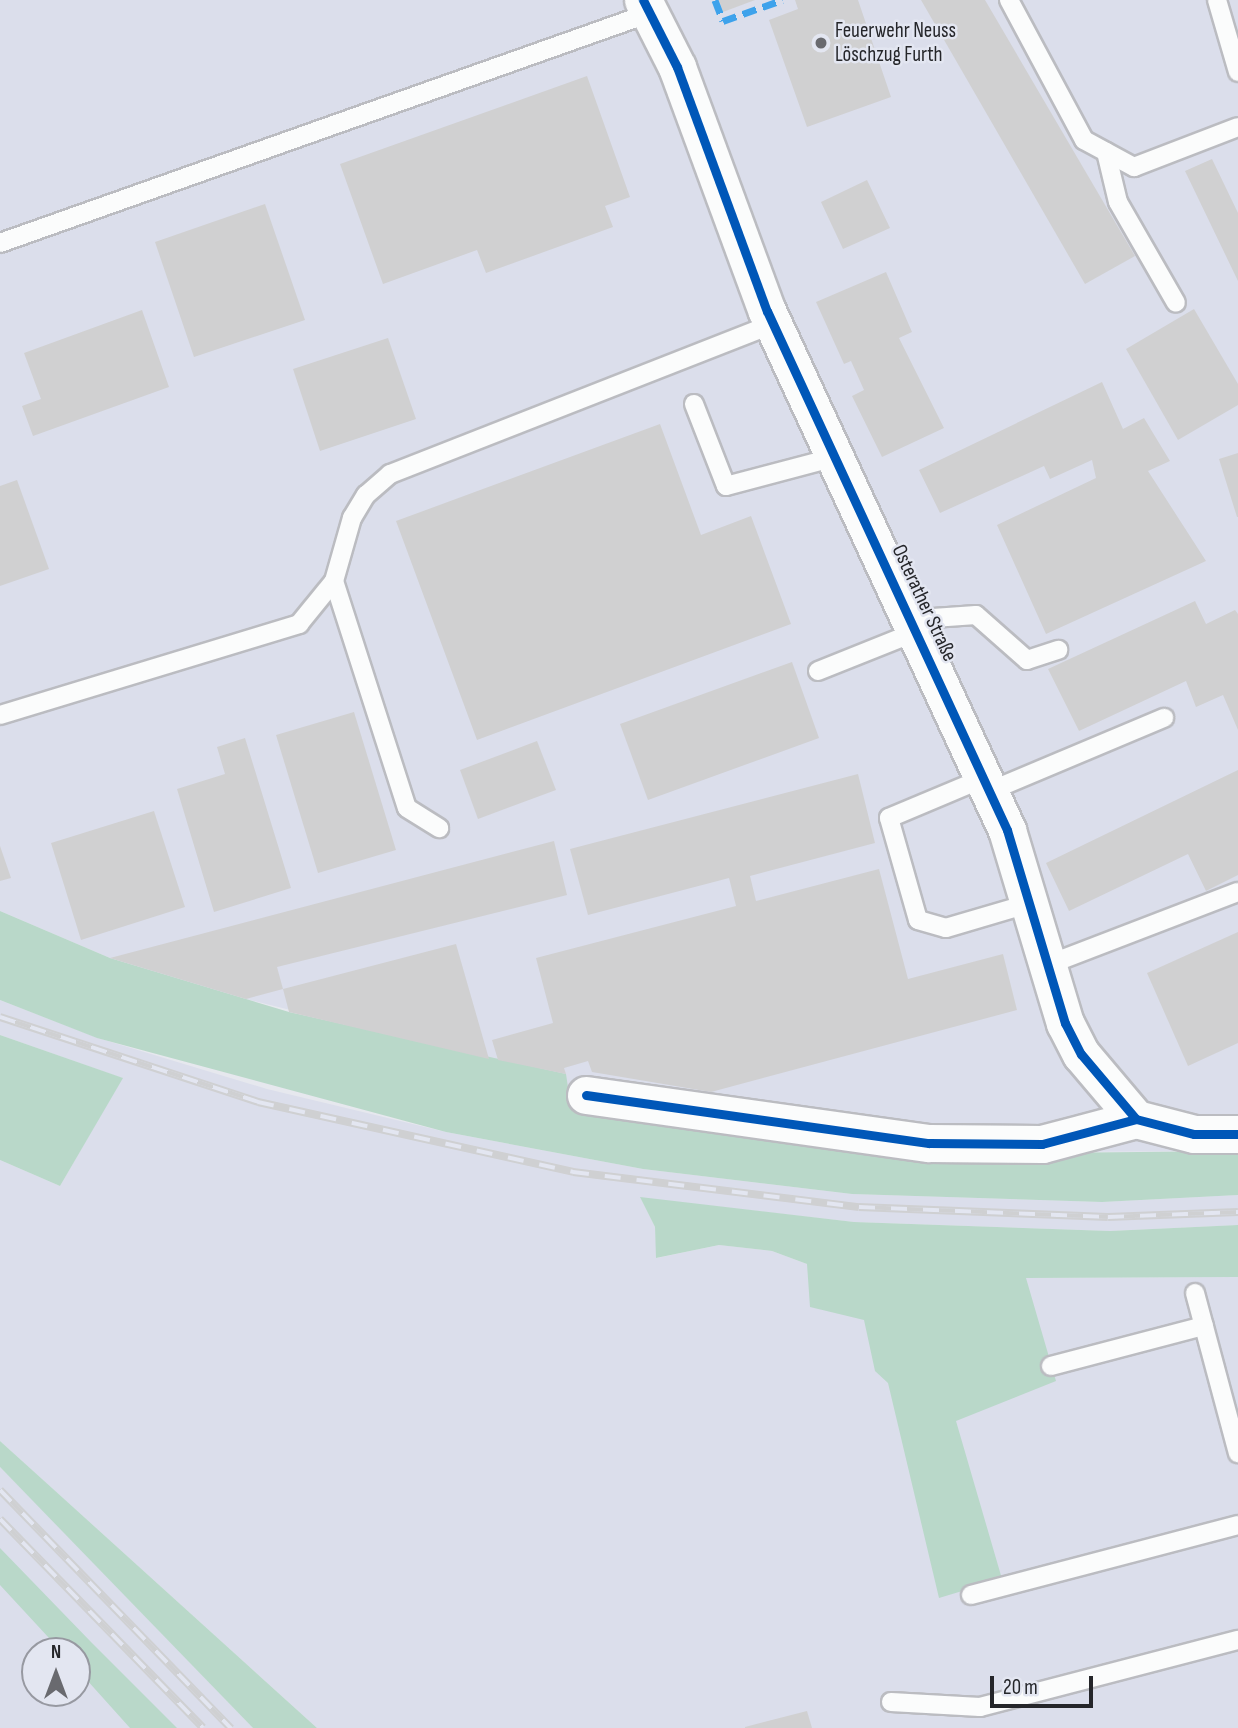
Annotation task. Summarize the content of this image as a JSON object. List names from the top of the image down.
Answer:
{
  "streets": {
    "street": ["Osterather Straße"]
  },
  "places": ["Feuerwehr Neuss Löschzug Furth"],
  "scale_bar": "20 m",
  "north": "top"
}
